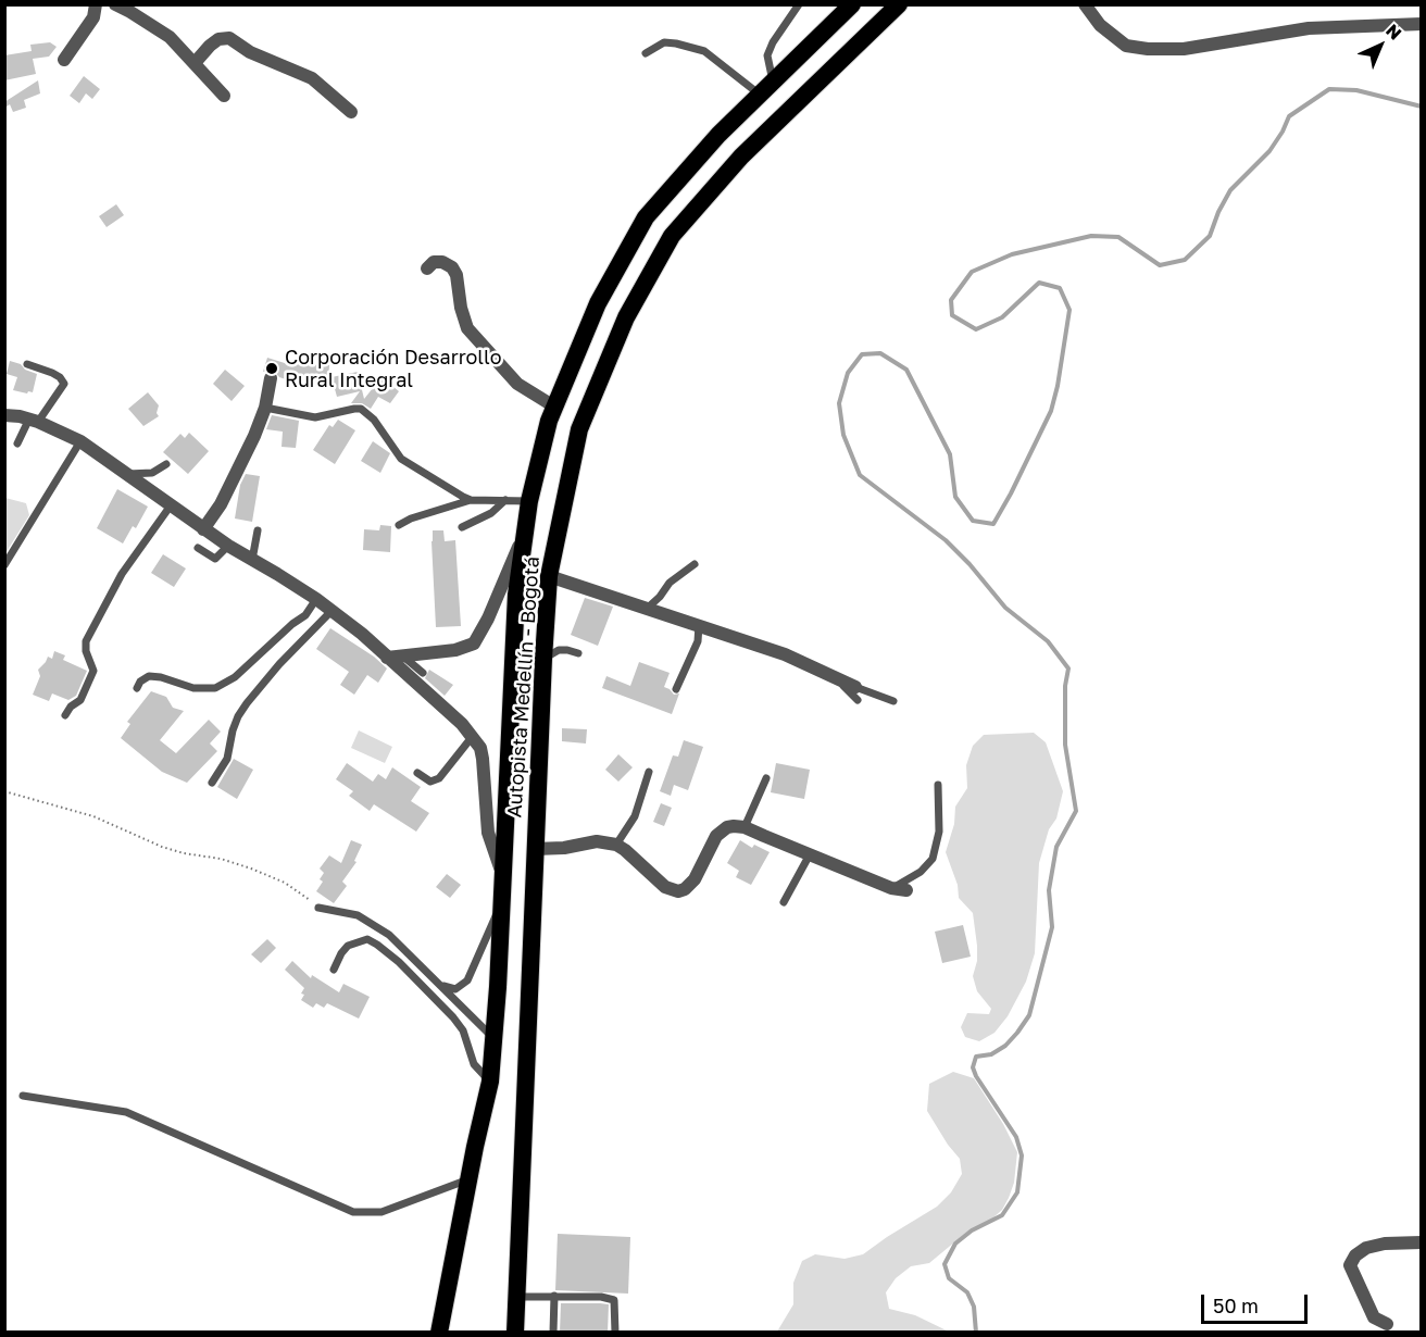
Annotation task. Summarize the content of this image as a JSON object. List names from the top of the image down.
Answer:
{
  "streets": {
    "highway": ["Autopista Medellín - Bogotá"]
  },
  "places": ["Corporación Desarrollo Rural Integral"],
  "scale_bar": "50 m",
  "north": "top right"
}
